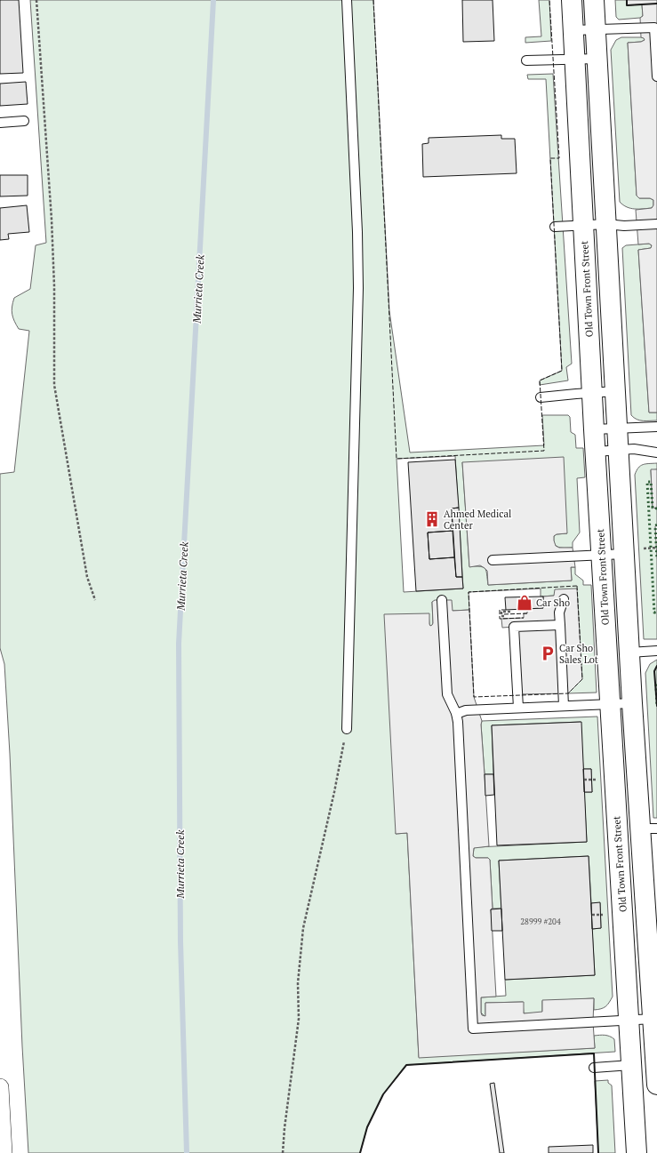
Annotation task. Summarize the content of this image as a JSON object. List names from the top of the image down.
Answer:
{
  "streets": {
    "main road": ["Old Town Front Street"]
  },
  "water": ["Murrieta Creek"],
  "places": {
    "building": ["Ahmed Medical Center"],
    "shop": ["Car Sho"],
    "parking": ["Car Sho Sales Lot"]
  },
  "house_numbers": ["28999 #204"]
}
